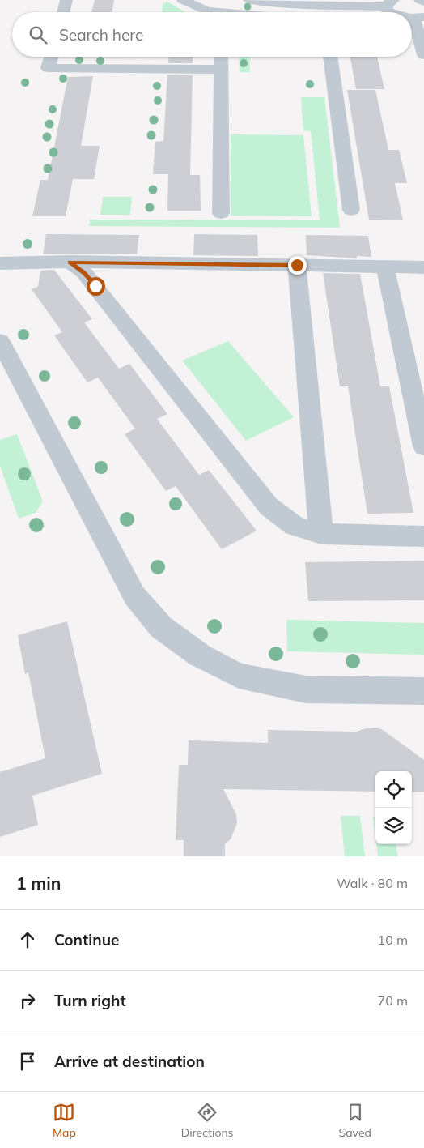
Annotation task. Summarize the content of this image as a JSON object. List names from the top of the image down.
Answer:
{
  "page": {
    "search": "Search here",
    "heading": ["1 min", "Walk · 80 m"],
    "list": [
      ["Continue", "10 m"],
      ["Turn right", "70 m"],
      "Arrive at destination"
    ],
    "nav": ["Map", "Directions", "Saved"]
  }
}
